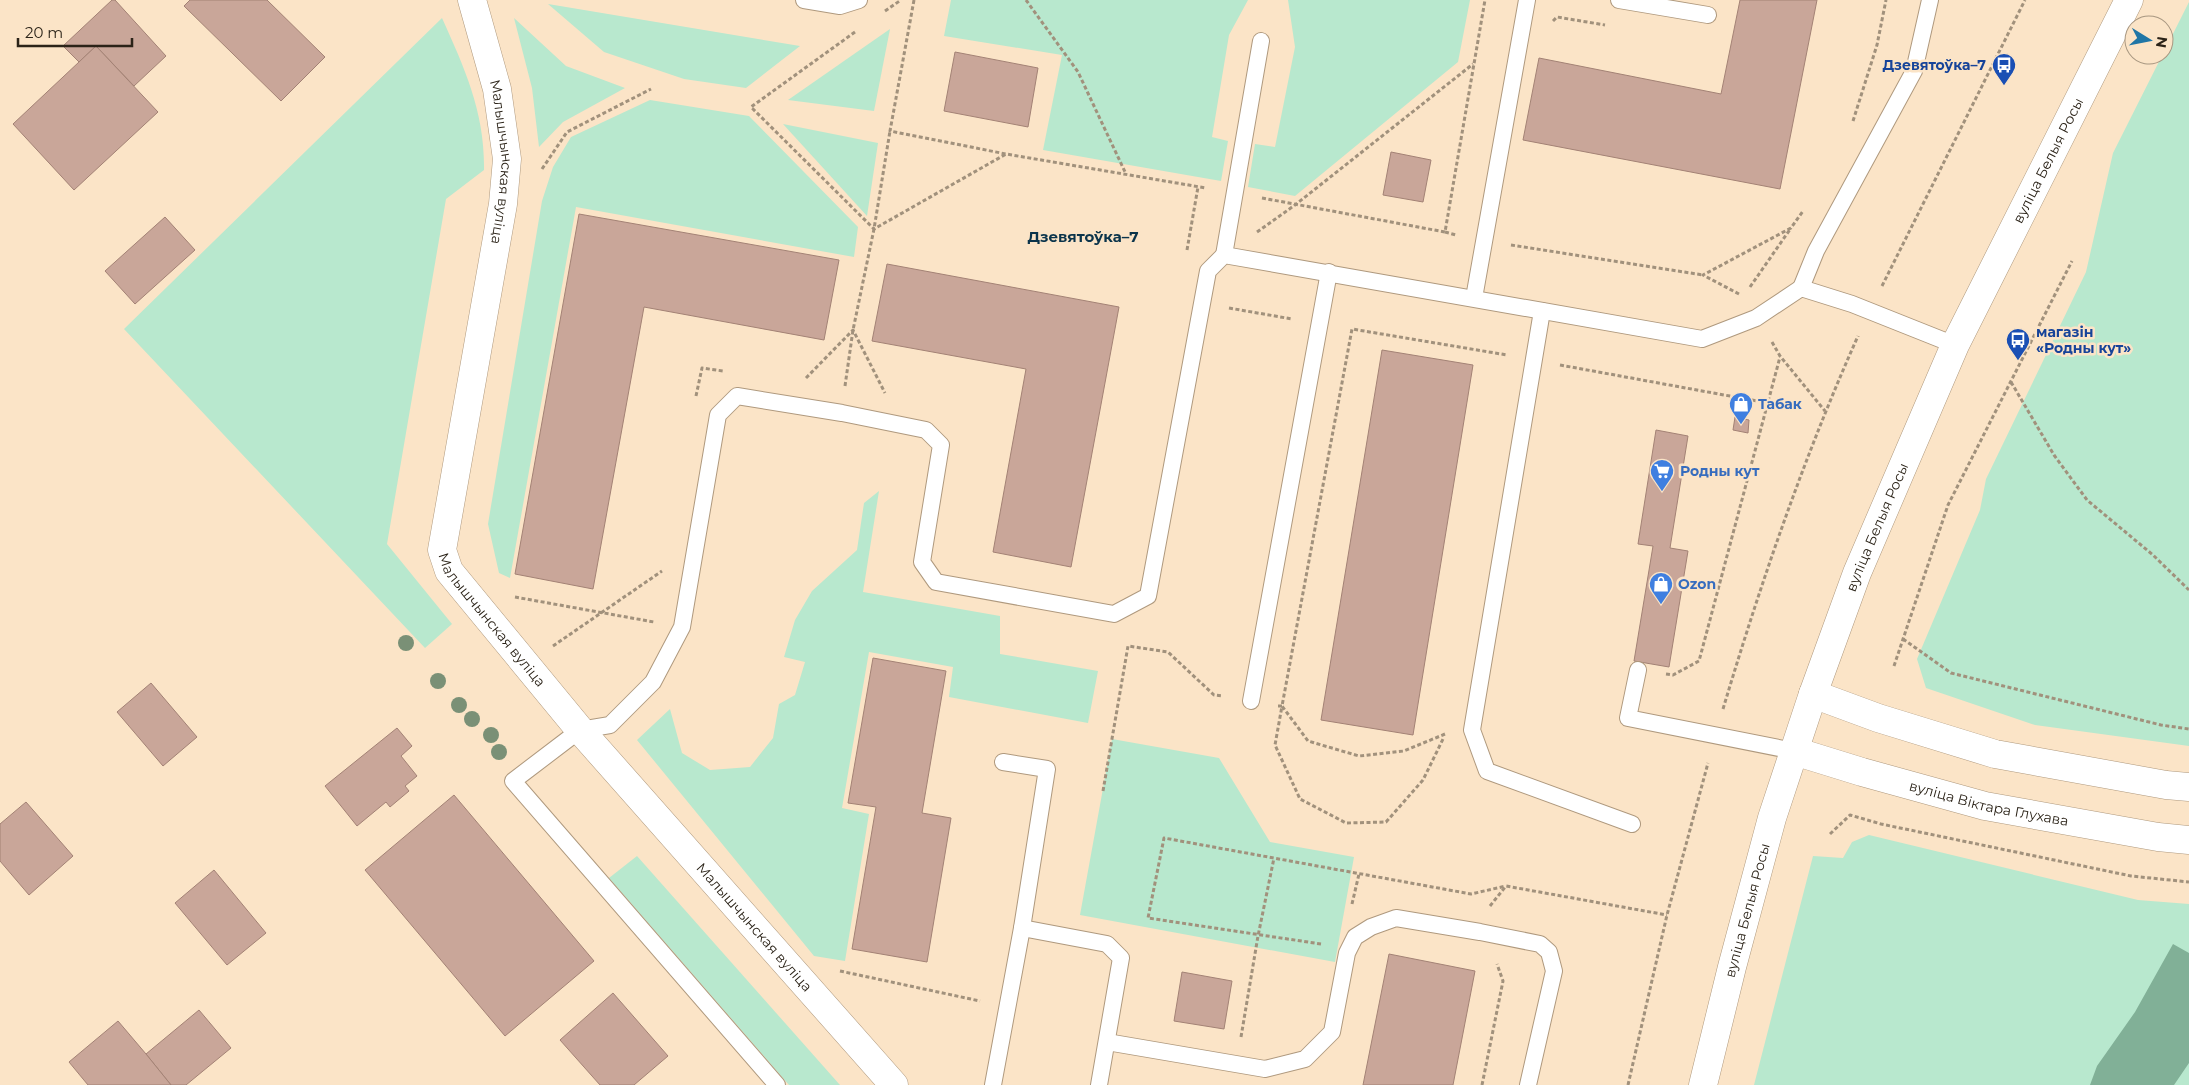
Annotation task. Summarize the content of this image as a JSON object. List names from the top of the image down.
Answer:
{
  "streets": {
    "street": ["вуліца Белыя Росы", "Малышчынская вуліца", "вуліца Віктара Глухава"]
  },
  "crossings": [
    ["вуліца Белыя Росы", "вуліца Віктара Глухава"]
  ],
  "districts": ["Дзевятоўка–7"],
  "places": {
    "bus stop": ["Дзевятоўка–7", "магазін «Родны кут»"],
    "shop": ["Табак", "Ozon"],
    "supermarket": ["Родны кут"]
  },
  "scale_bar": "20 m",
  "north": "right"
}
